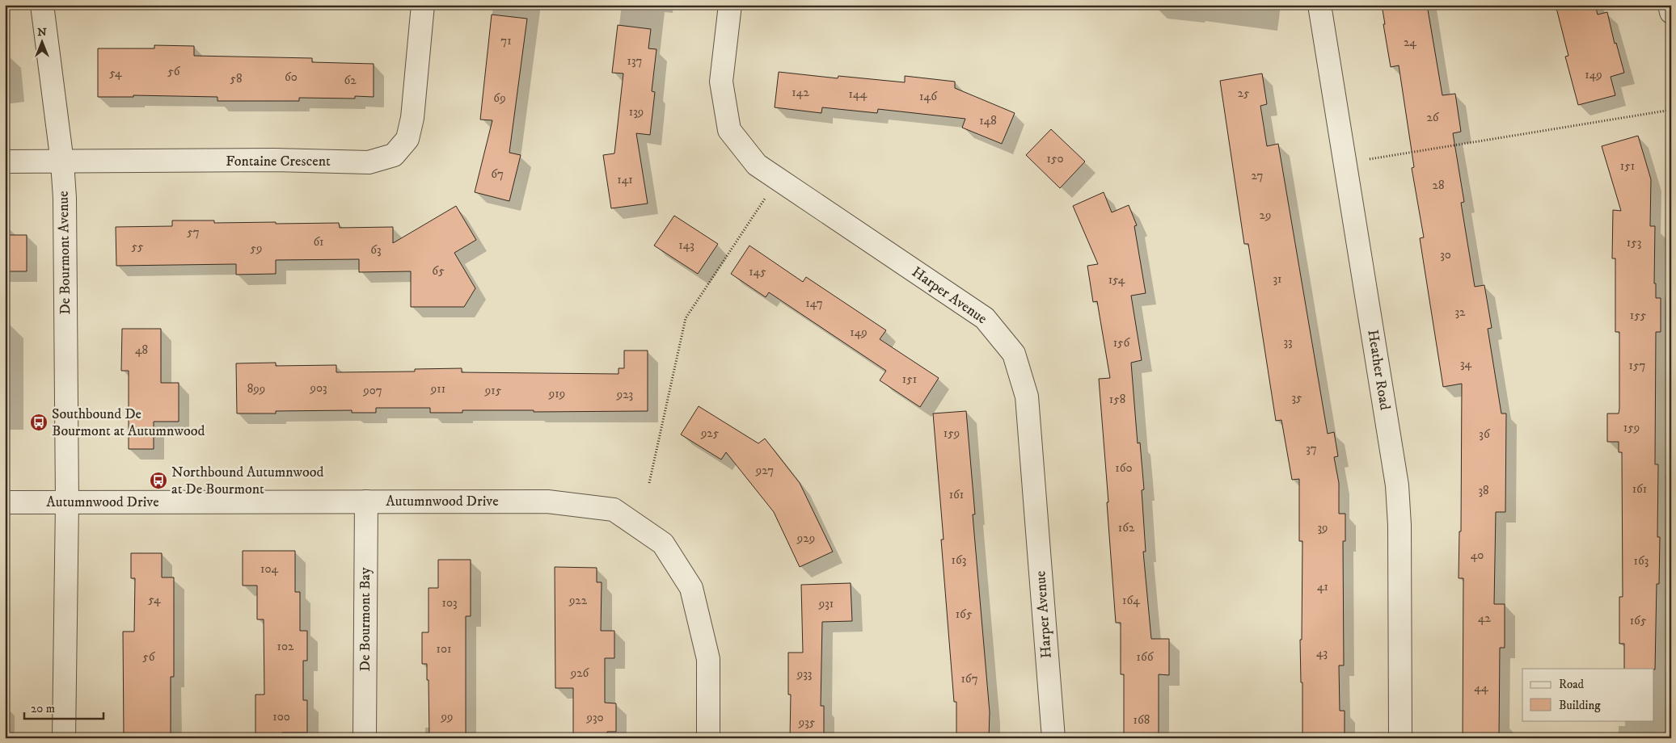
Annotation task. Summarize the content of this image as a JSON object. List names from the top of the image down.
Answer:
{
  "streets": {
    "street": [
      "Fontaine Crescent",
      "De Bourmont Avenue",
      "Harper Avenue",
      "Heather Road",
      "Autumnwood Drive",
      "De Bourmont Bay"
    ]
  },
  "crossings": [
    ["Fontaine Crescent", "De Bourmont Avenue"],
    ["De Bourmont Avenue", "Autumnwood Drive"],
    ["Autumnwood Drive", "De Bourmont Bay"]
  ],
  "places": {
    "bus stop": ["Southbound De Bourmont at Autumnwood", "Northbound Autumnwood at De Bourmont"]
  },
  "house_numbers": [
    "71",
    "24",
    "137",
    "56",
    "54",
    "149",
    "60",
    "58",
    "62",
    "142",
    "25",
    "144",
    "146",
    "69",
    "139",
    "26",
    "148",
    "150",
    "151",
    "67",
    "27",
    "141",
    "28",
    "29",
    "57",
    "61",
    "153",
    "143",
    "55",
    "59",
    "63",
    "30",
    "65",
    "145",
    "31",
    "154",
    "147",
    "32",
    "155",
    "149",
    "33",
    "156",
    "48",
    "34",
    "157",
    "151",
    "903",
    "899",
    "911",
    "907",
    "915",
    "919",
    "923",
    "35",
    "158",
    "159",
    "925",
    "159",
    "36",
    "37",
    "160",
    "927",
    "161",
    "38",
    "161",
    "162",
    "39",
    "929",
    "40",
    "163",
    "163",
    "104",
    "41",
    "54",
    "922",
    "164",
    "103",
    "931",
    "165",
    "42",
    "165",
    "102",
    "101",
    "43",
    "56",
    "166",
    "926",
    "933",
    "167",
    "44",
    "100",
    "99",
    "930",
    "168",
    "935"
  ],
  "legend": ["Road", "Building"],
  "scale_bar": "20 m",
  "north": "top"
}
